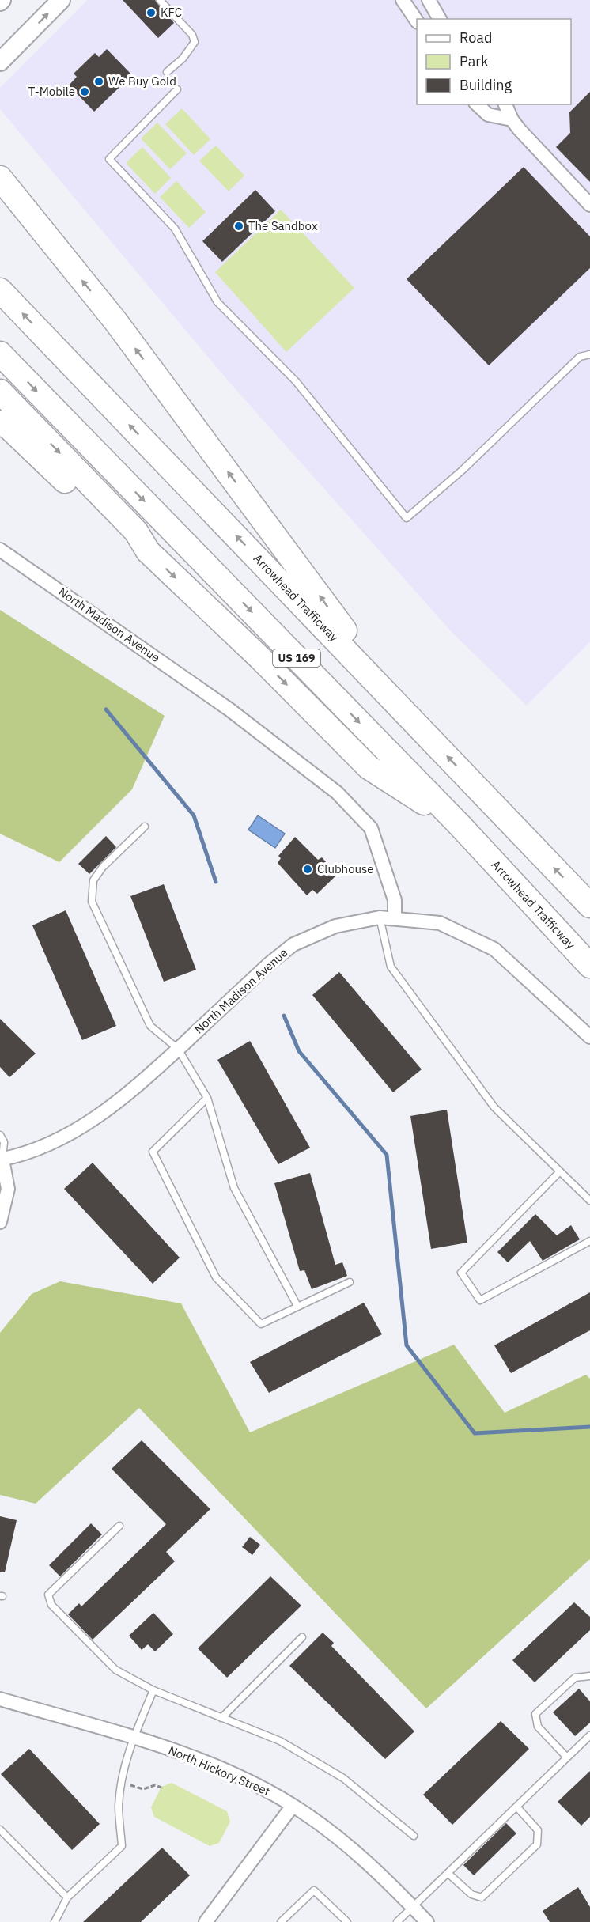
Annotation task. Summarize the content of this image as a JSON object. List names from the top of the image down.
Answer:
{
  "streets": {
    "highway": ["Arrowhead Trafficway", "US 169"],
    "street": ["North Madison Avenue", "North Hickory Street"]
  },
  "places": [
    "KFC",
    "We Buy Gold",
    "T-Mobile",
    "The Sandbox",
    "Clubhouse"
  ],
  "legend": ["Road", "Park", "Building"]
}
